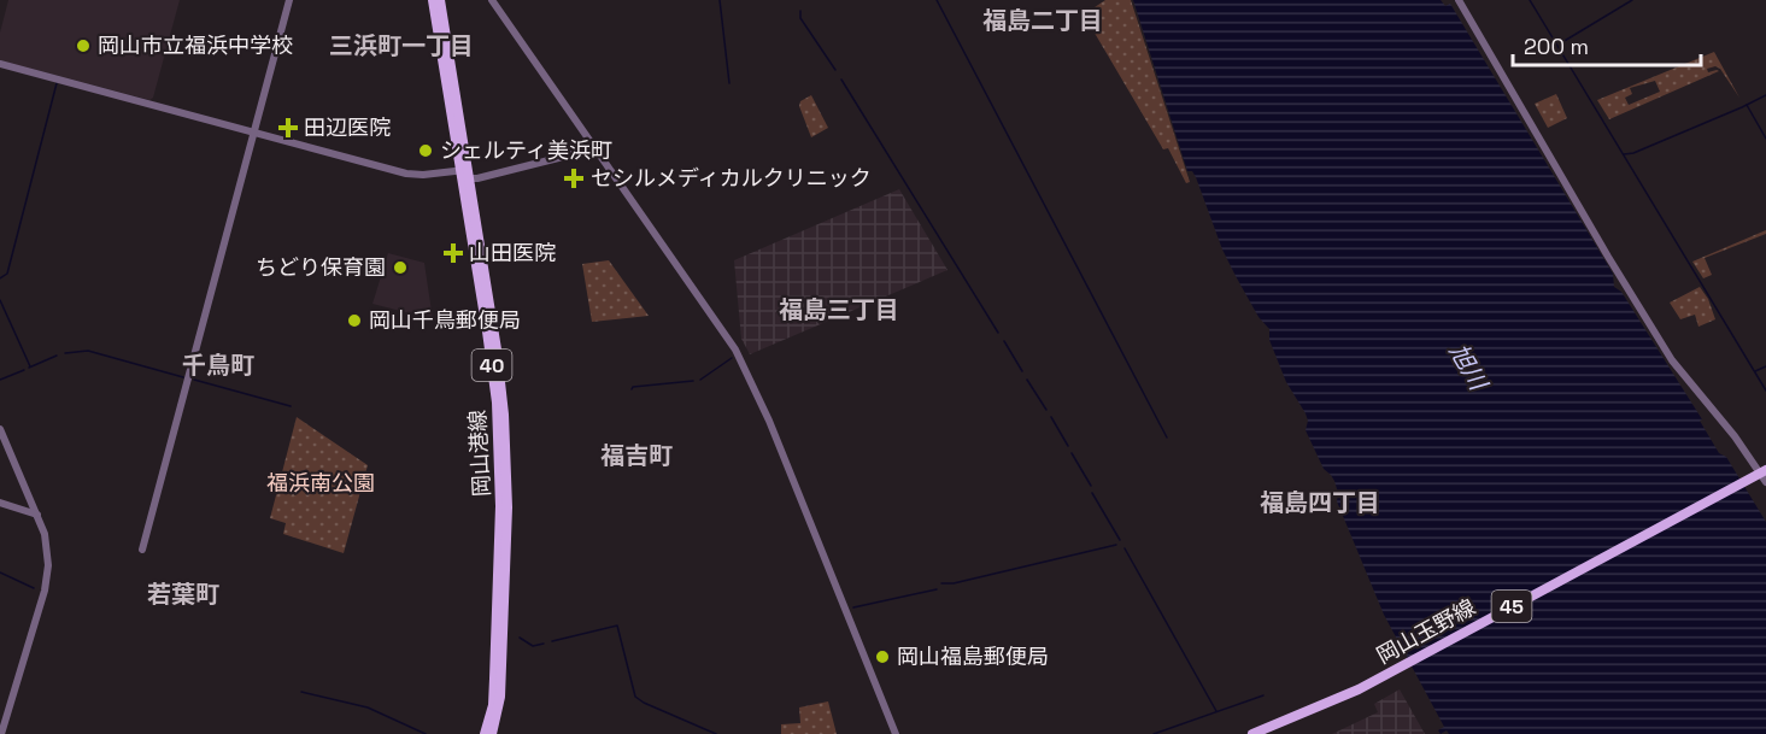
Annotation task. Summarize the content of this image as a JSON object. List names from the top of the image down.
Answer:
{
  "streets": {
    "main road": [
      "40",
      "岡山港線",
      "45",
      "岡山玉野線"
    ]
  },
  "districts": [
    "福島二丁目",
    "三浜町一丁目",
    "福島三丁目",
    "千鳥町",
    "福吉町",
    "福島四丁目",
    "若葉町"
  ],
  "water": ["旭川"],
  "parks": ["福浜南公園"],
  "places": {
    "other": [
      "岡山市立福浜中学校",
      "シェルティ美浜町",
      "ちどり保育園",
      "岡山千鳥郵便局",
      "岡山福島郵便局"
    ],
    "health": ["田辺医院", "セシルメディカルクリニック", "山田医院"]
  },
  "scale_bar": "200 m"
}
